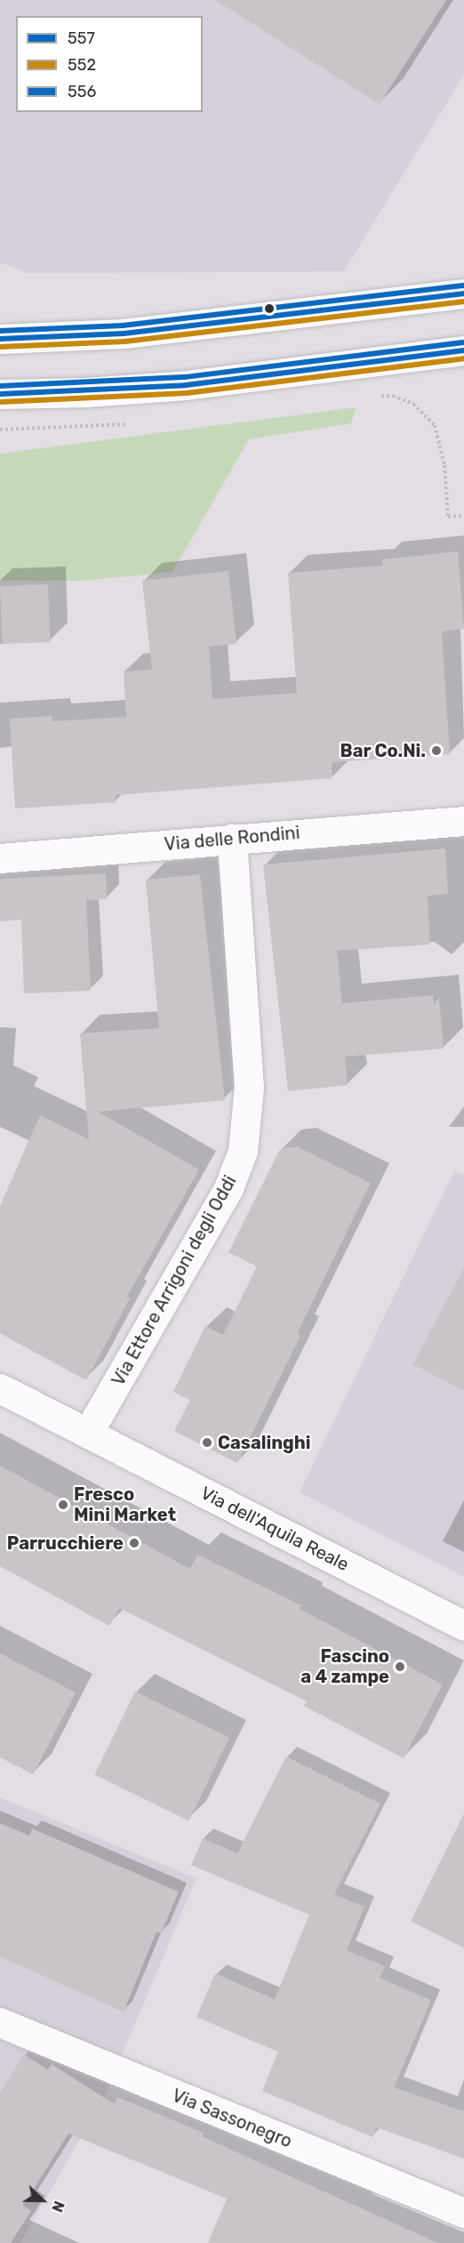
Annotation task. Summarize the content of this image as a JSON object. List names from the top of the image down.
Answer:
{
  "streets": {
    "street": [
      "Via delle Rondini",
      "Via Ettore Arrigoni degli Oddi",
      "Via dell'Aquila Reale",
      "Via Sassonegro"
    ]
  },
  "crossings": [
    ["Via delle Rondini", "Via Ettore Arrigoni degli Oddi"],
    ["Via Ettore Arrigoni degli Oddi", "Via dell'Aquila Reale"]
  ],
  "places": [
    "Bar Co.Ni.",
    "Casalinghi",
    "Fresco Mini Market",
    "Parrucchiere",
    "Fascino a 4 zampe"
  ],
  "lines": ["transit line 556", "transit line 557", "transit line 552"],
  "legend": ["557", "552", "556"],
  "north": "right"
}
